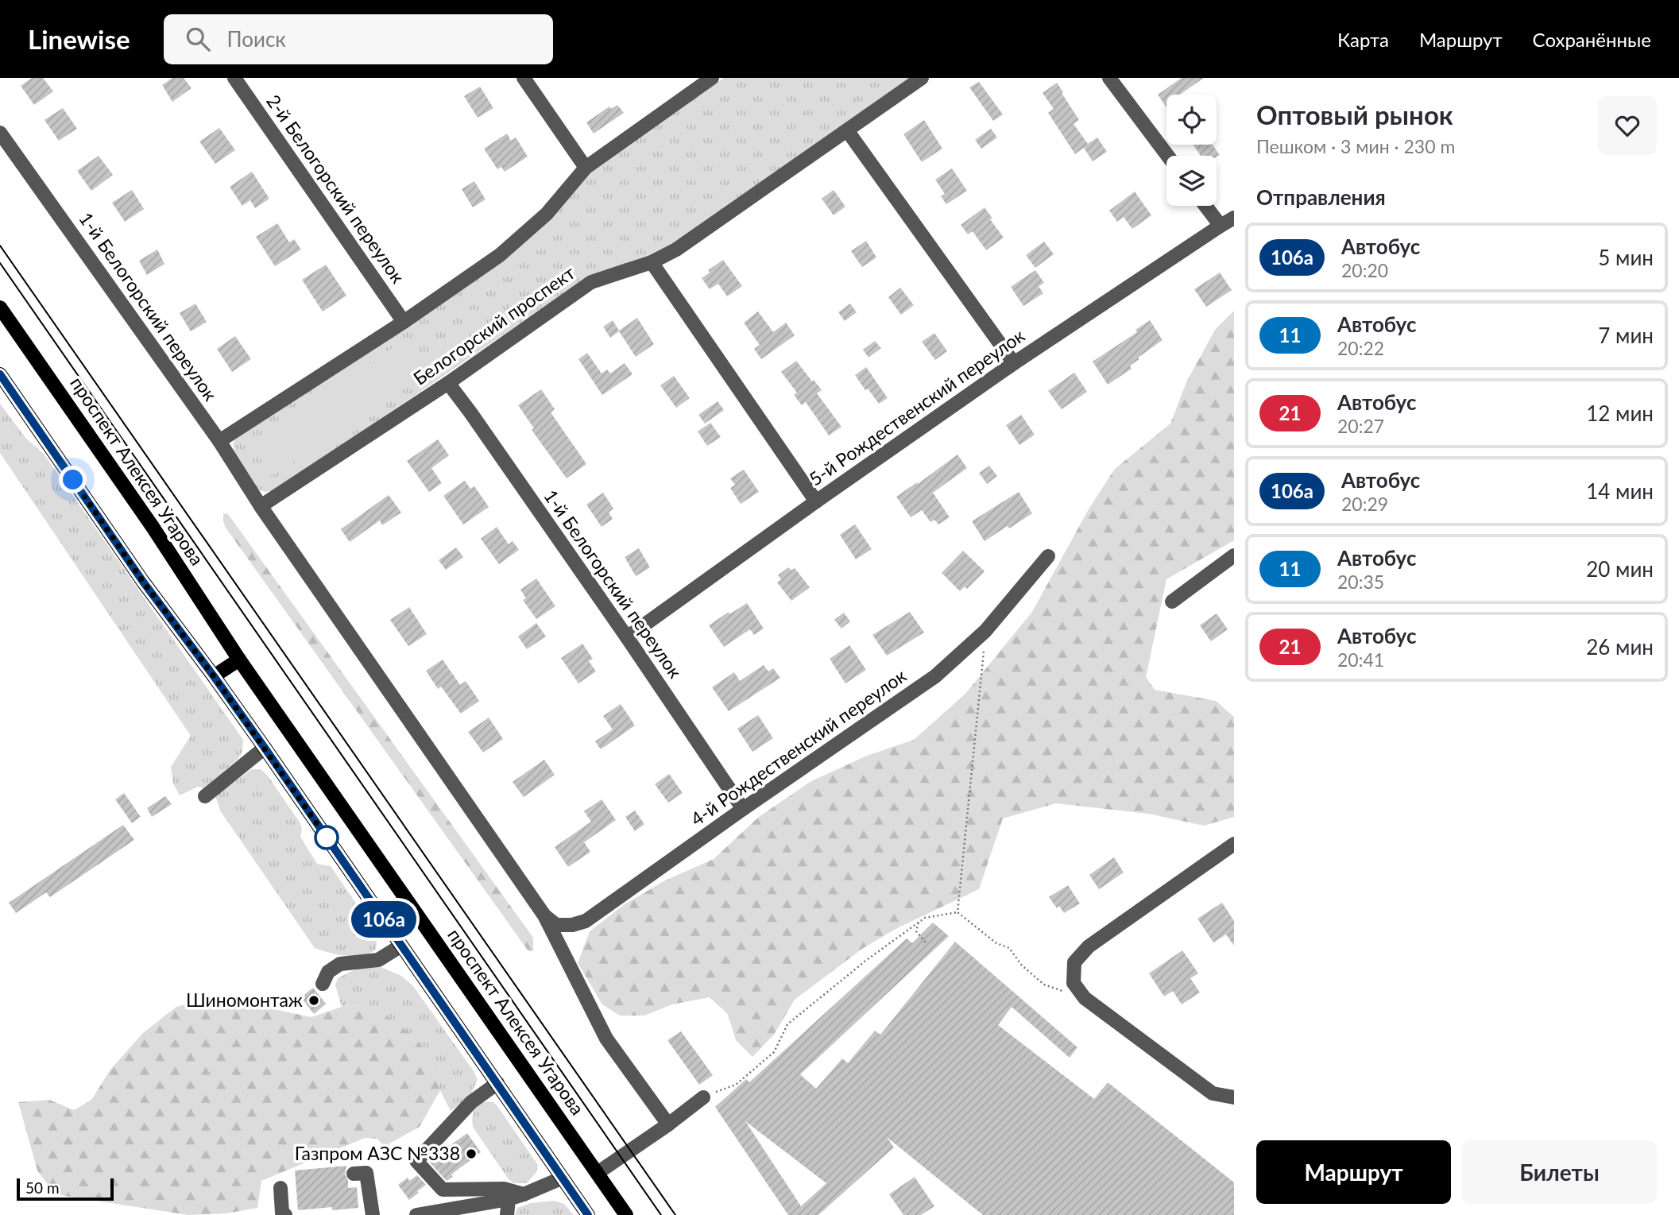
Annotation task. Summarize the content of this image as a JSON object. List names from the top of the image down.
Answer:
{
  "streets": {
    "main road": ["проспект Алексея Угарова"],
    "street": [
      "2-й Белогорский переулок",
      "1-й Белогорский переулок",
      "Белогорский проспект",
      "5-й Рождественский переулок",
      "4-й Рождественский переулок"
    ]
  },
  "crossings": [
    ["1-й Белогорский переулок", "Белогорский проспект"],
    ["1-й Белогорский переулок", "5-й Рождественский переулок"],
    ["1-й Белогорский переулок", "4-й Рождественский переулок"]
  ],
  "places": ["Шиномонтаж", "Газпром АЗС №338"],
  "lines": ["bus line 106а"],
  "scale_bar": "50 m",
  "page": {
    "header": "Linewise",
    "search": "Поиск",
    "nav": ["Карта", "Маршрут", "Сохранённые"],
    "on_map": "106а",
    "heading": [
      ["Оптовый рынок", "Пешком · 3 мин · 230 m"],
      "Отправления"
    ],
    "list": [
      {
        "mark": "106а",
        "name": "Автобус",
        "note": "20:20",
        "value": "5 мин"
      },
      {
        "mark": "11",
        "name": "Автобус",
        "note": "20:22",
        "value": "7 мин"
      },
      {
        "mark": "21",
        "name": "Автобус",
        "note": "20:27",
        "value": "12 мин"
      },
      {
        "mark": "106а",
        "name": "Автобус",
        "note": "20:29",
        "value": "14 мин"
      },
      {
        "mark": "11",
        "name": "Автобус",
        "note": "20:35",
        "value": "20 мин"
      },
      {
        "mark": "21",
        "name": "Автобус",
        "note": "20:41",
        "value": "26 мин"
      }
    ],
    "buttons": ["Маршрут", "Билеты"],
    "scale": "50 m"
  }
}
